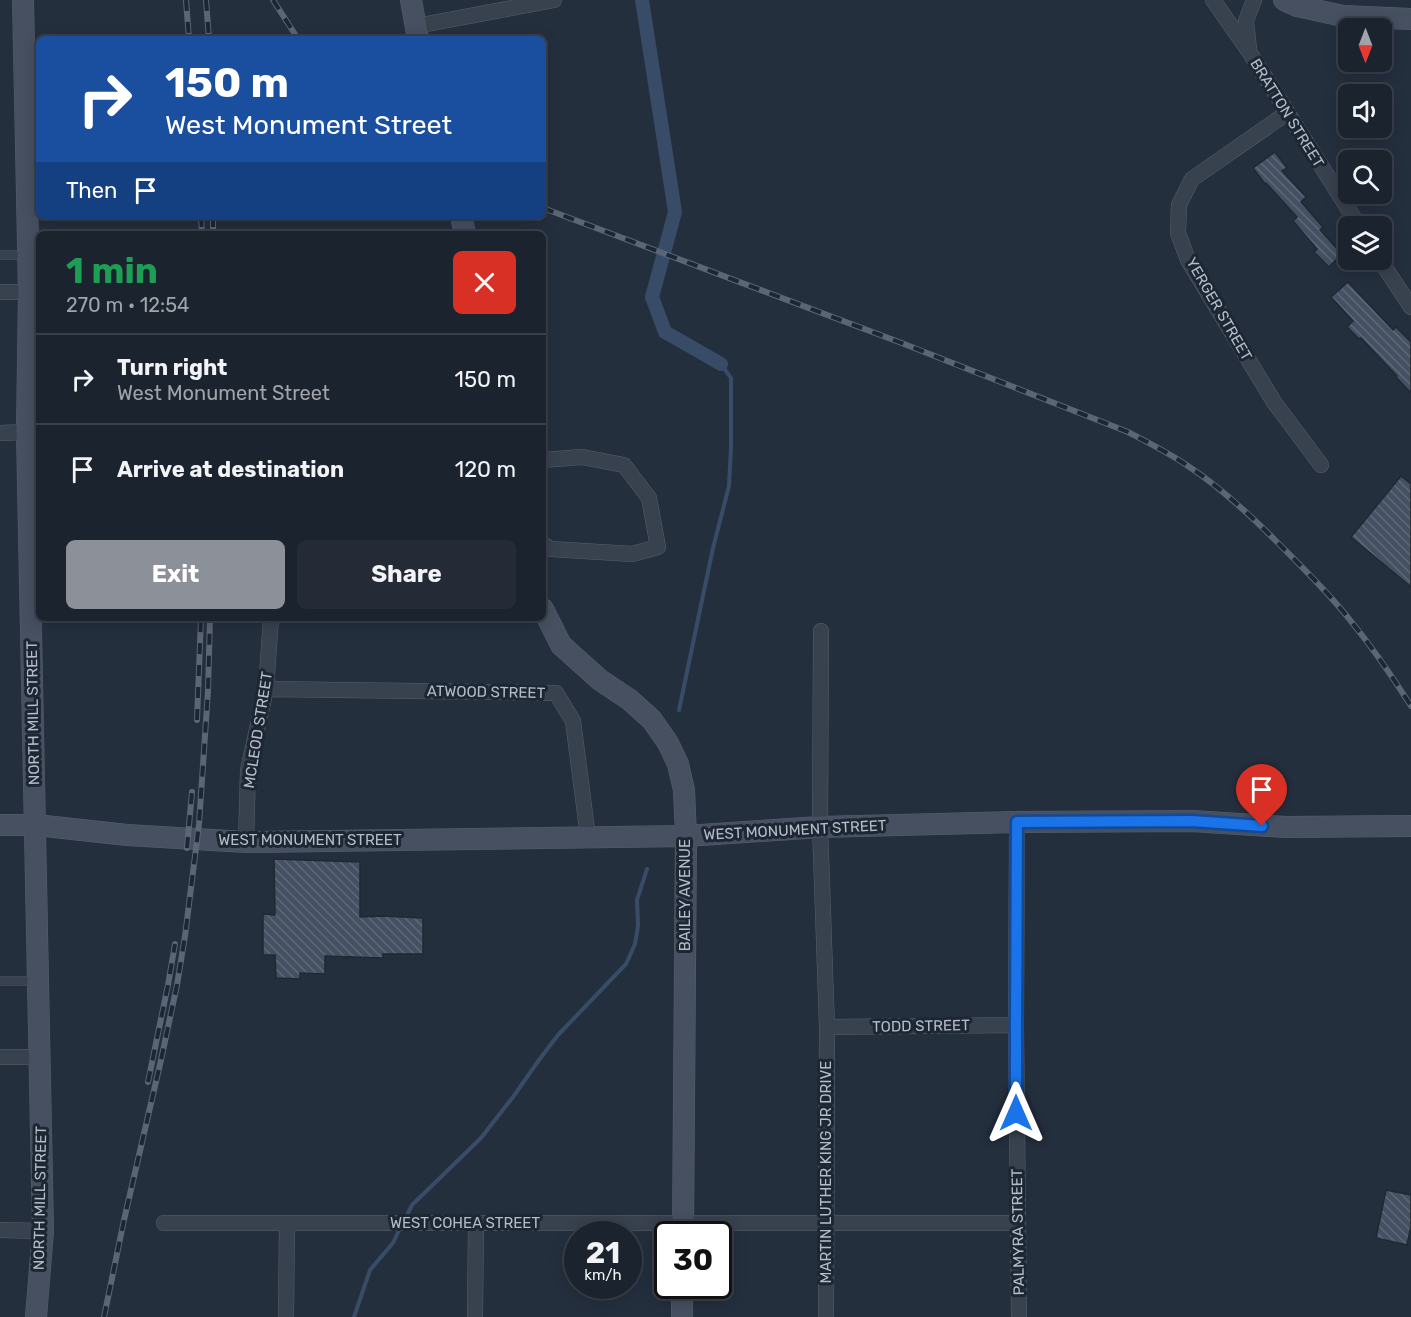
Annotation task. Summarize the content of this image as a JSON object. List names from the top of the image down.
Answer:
{
  "streets": {
    "street": [
      "BRATTON STREET",
      "YERGER STREET",
      "ATWOOD STREET",
      "NORTH MILL STREET",
      "MCLEOD STREET",
      "WEST MONUMENT STREET",
      "BAILEY AVENUE",
      "TODD STREET",
      "MARTIN LUTHER KING JR DRIVE",
      "WEST COHEA STREET",
      "PALMYRA STREET"
    ]
  },
  "crossings": [
    ["BRATTON STREET", "YERGER STREET"],
    ["ATWOOD STREET", "MCLEOD STREET"],
    ["ATWOOD STREET", "WEST MONUMENT STREET"],
    ["NORTH MILL STREET", "WEST MONUMENT STREET"],
    ["MCLEOD STREET", "WEST MONUMENT STREET"],
    ["WEST MONUMENT STREET", "BAILEY AVENUE"],
    ["WEST MONUMENT STREET", "MARTIN LUTHER KING JR DRIVE"],
    ["WEST MONUMENT STREET", "PALMYRA STREET"],
    ["TODD STREET", "MARTIN LUTHER KING JR DRIVE"],
    ["TODD STREET", "PALMYRA STREET"],
    ["MARTIN LUTHER KING JR DRIVE", "WEST COHEA STREET"],
    ["WEST COHEA STREET", "PALMYRA STREET"]
  ],
  "north": "bottom",
  "page": {
    "turn": ["150 m", "West Monument Street"],
    "then": "Then",
    "heading": ["1 min", "270 m · 12:54"],
    "list": [
      {
        "name": "Turn right",
        "note": "West Monument Street",
        "value": "150 m"
      },
      {
        "name": "Arrive at destination",
        "value": "120 m"
      }
    ],
    "buttons": ["Exit", "Share"],
    "speed": "21 km/h",
    "limit": "30"
  }
}
